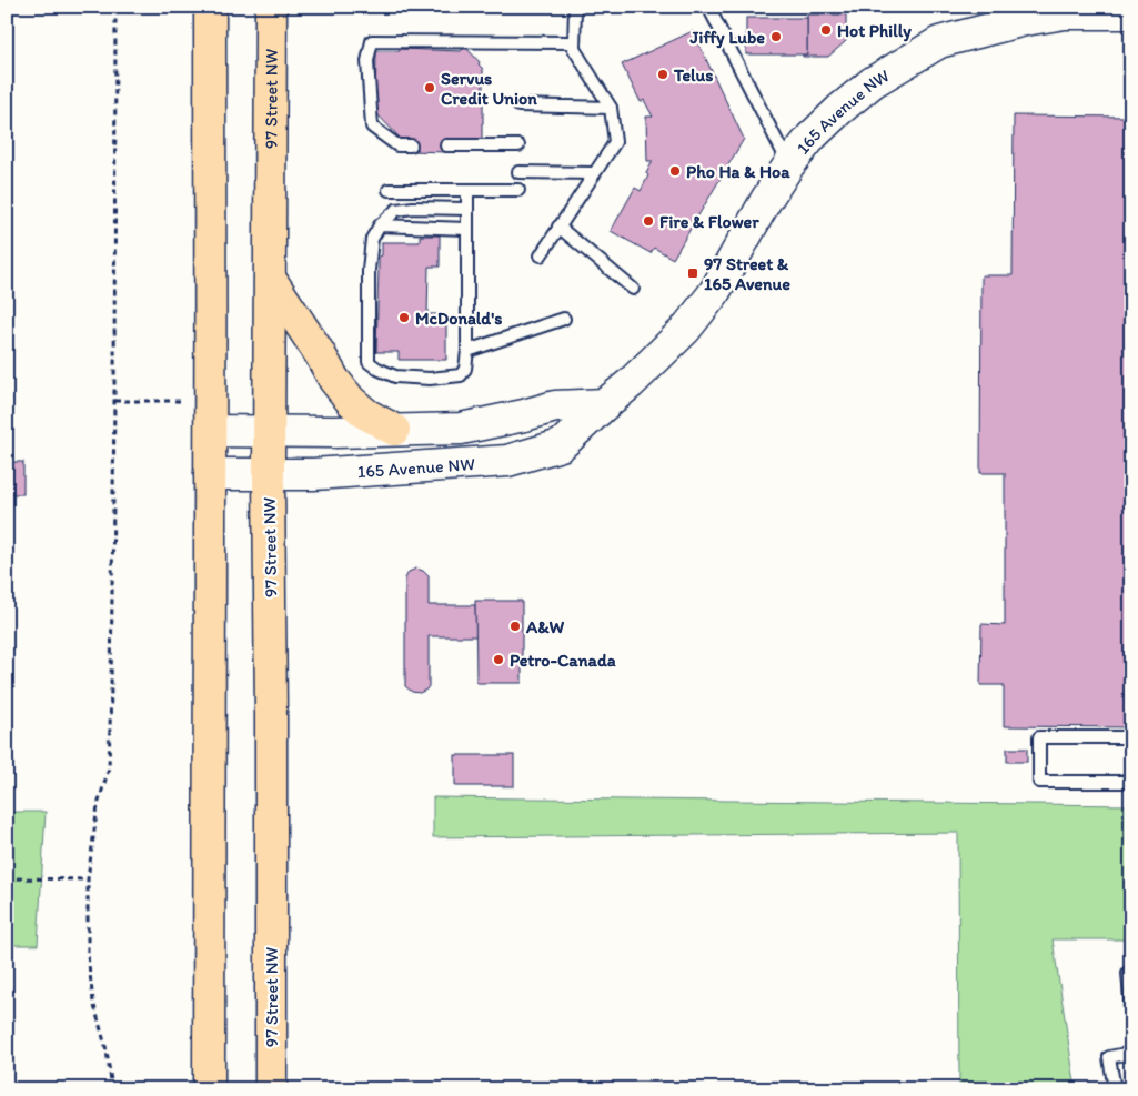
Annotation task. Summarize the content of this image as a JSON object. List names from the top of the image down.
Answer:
{
  "streets": {
    "main road": ["97 Street NW"],
    "street": ["165 Avenue NW"]
  },
  "crossings": [
    ["97 Street NW", "165 Avenue NW"]
  ],
  "places": {
    "other": [
      "Hot Philly",
      "Jiffy Lube",
      "Telus",
      "Servus Credit Union",
      "Pho Ha & Hoa",
      "Fire & Flower",
      "McDonald's",
      "A&W",
      "Petro-Canada"
    ],
    "transit": ["97 Street & 165 Avenue"]
  }
}
